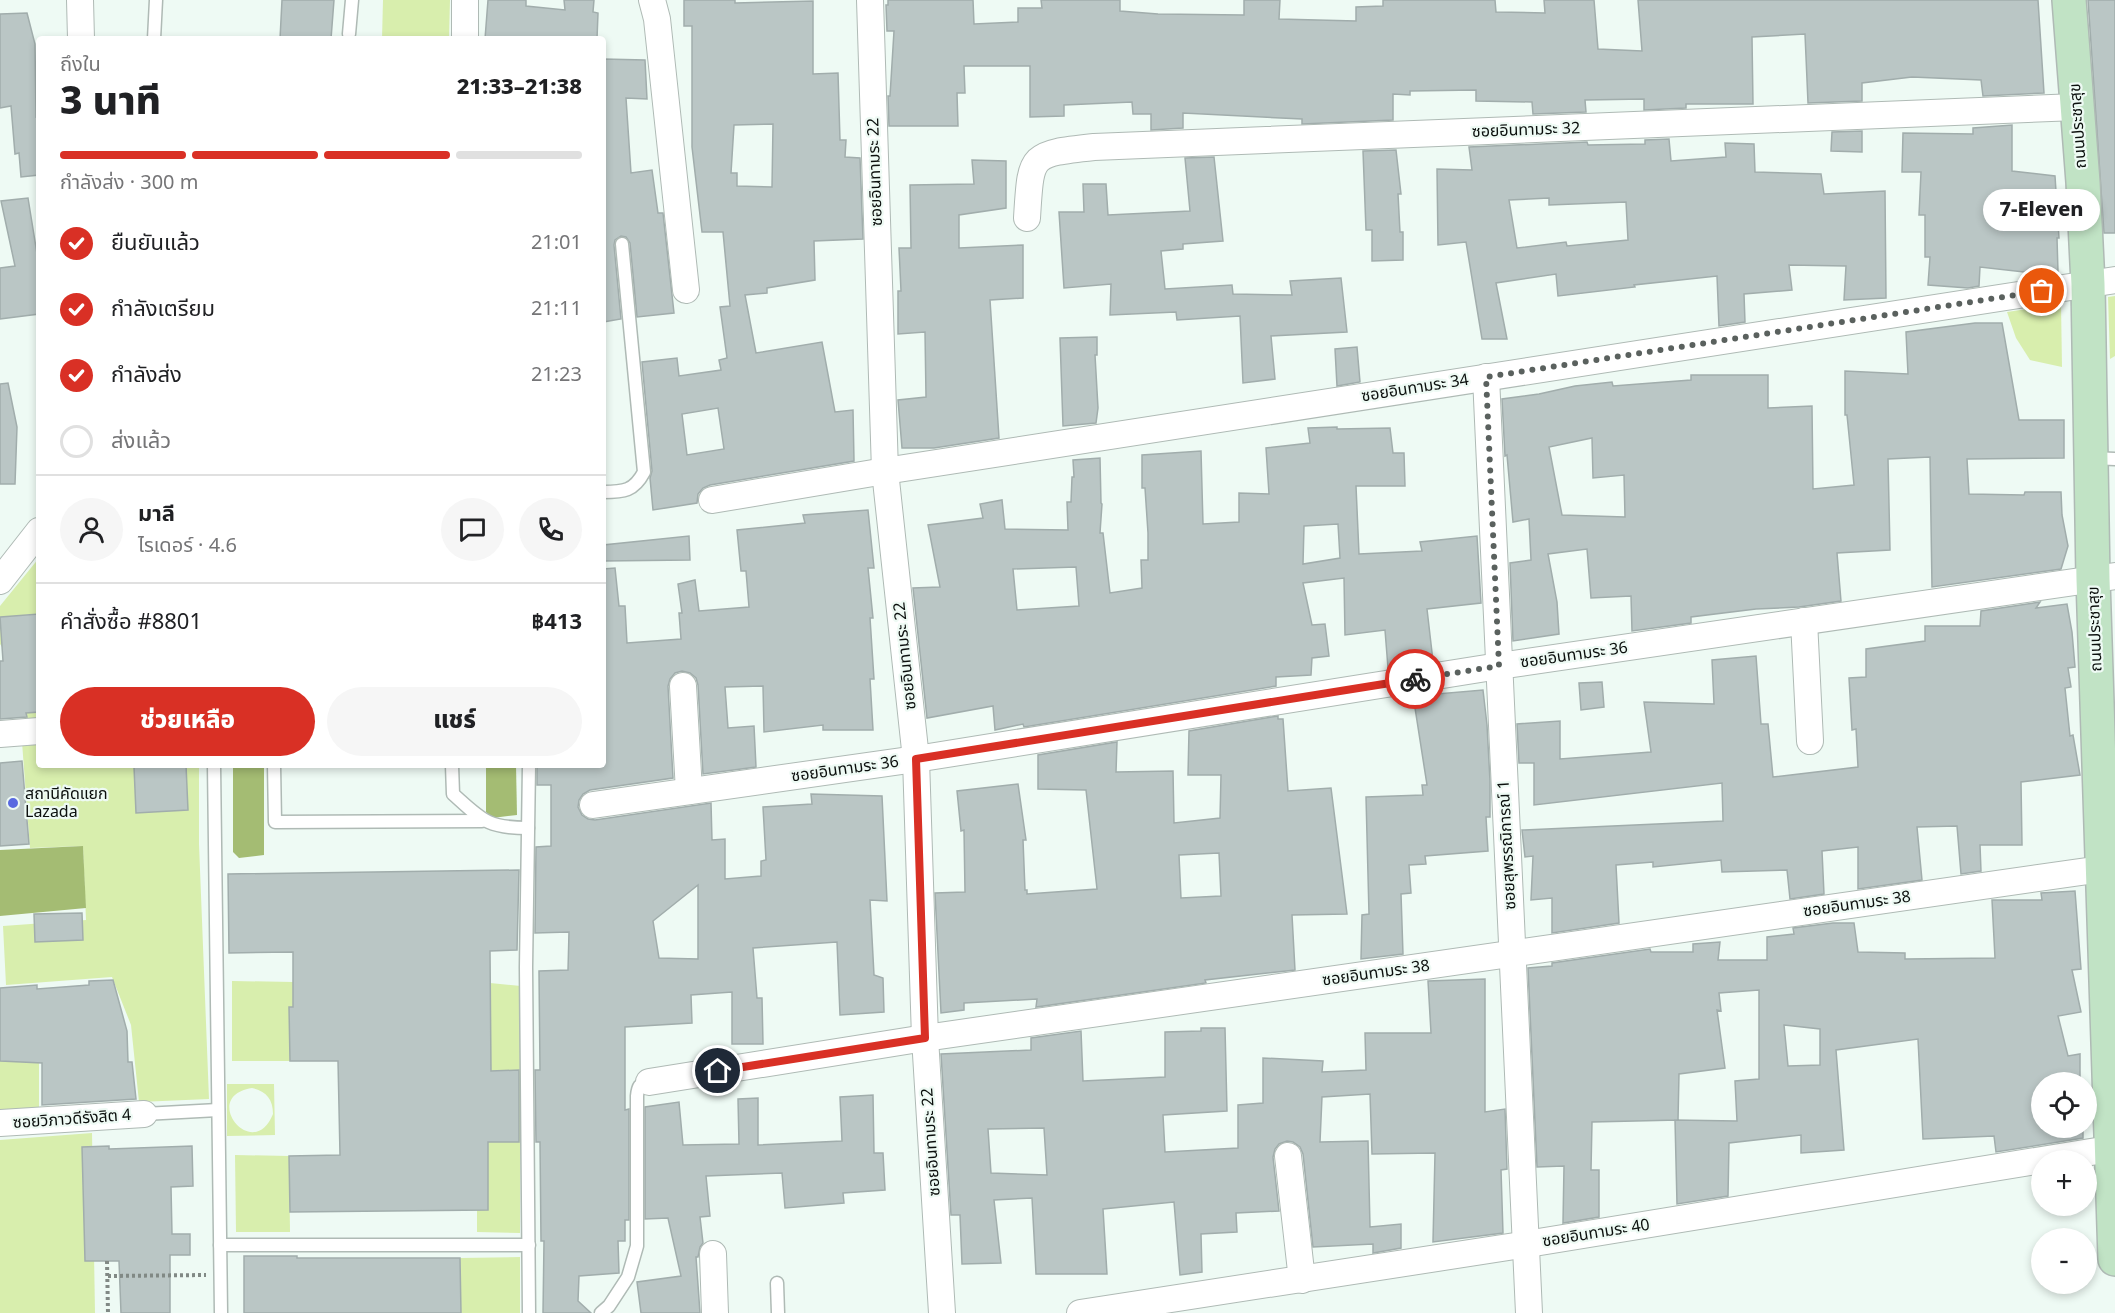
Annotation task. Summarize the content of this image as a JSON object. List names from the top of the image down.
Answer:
{
  "streets": {
    "street": [
      "ถนนประชาสุข",
      "ซอยอินทามระ 32",
      "ซอยอินทามระ 22",
      "ซอยอินทามระ 34",
      "ซอยอินทามระ 36",
      "ซอยสุพรรณิการณ์ 1",
      "ซอยอินทามระ 38",
      "ซอยวิภาวดีรังสิต 4",
      "ซอยอินทามระ 40"
    ]
  },
  "crossings": [
    ["ถนนประชาสุข", "ซอยอินทามระ 32"],
    ["ถนนประชาสุข", "ซอยอินทามระ 34"],
    ["ถนนประชาสุข", "ซอยอินทามระ 36"],
    ["ถนนประชาสุข", "ซอยอินทามระ 38"],
    ["ถนนประชาสุข", "ซอยอินทามระ 40"],
    ["ซอยอินทามระ 22", "ซอยอินทามระ 34"],
    ["ซอยอินทามระ 22", "ซอยอินทามระ 36"],
    ["ซอยอินทามระ 22", "ซอยอินทามระ 38"],
    ["ซอยอินทามระ 34", "ซอยสุพรรณิการณ์ 1"],
    ["ซอยอินทามระ 36", "ซอยสุพรรณิการณ์ 1"],
    ["ซอยสุพรรณิการณ์ 1", "ซอยอินทามระ 38"],
    ["ซอยสุพรรณิการณ์ 1", "ซอยอินทามระ 40"]
  ],
  "places": ["7-Eleven", "สถานีคัดแยก Lazada"],
  "page": {
    "heading": ["3 นาที", "ถึงใน", "21:33–21:38"],
    "panel": [
      "มาลี",
      "ไรเดอร์ · 4.6",
      "คำสั่งซื้อ #8801",
      "฿413"
    ],
    "bar": "กำลังส่ง · 300 m",
    "bubble": "7-Eleven",
    "list": [
      ["ยืนยันแล้ว", "21:01"],
      ["กำลังเตรียม", "21:11"],
      ["กำลังส่ง", "21:23"],
      "ส่งแล้ว"
    ],
    "buttons": ["ช่วยเหลือ", "แชร์"],
    "map_buttons": ["+", "−"]
  }
}
